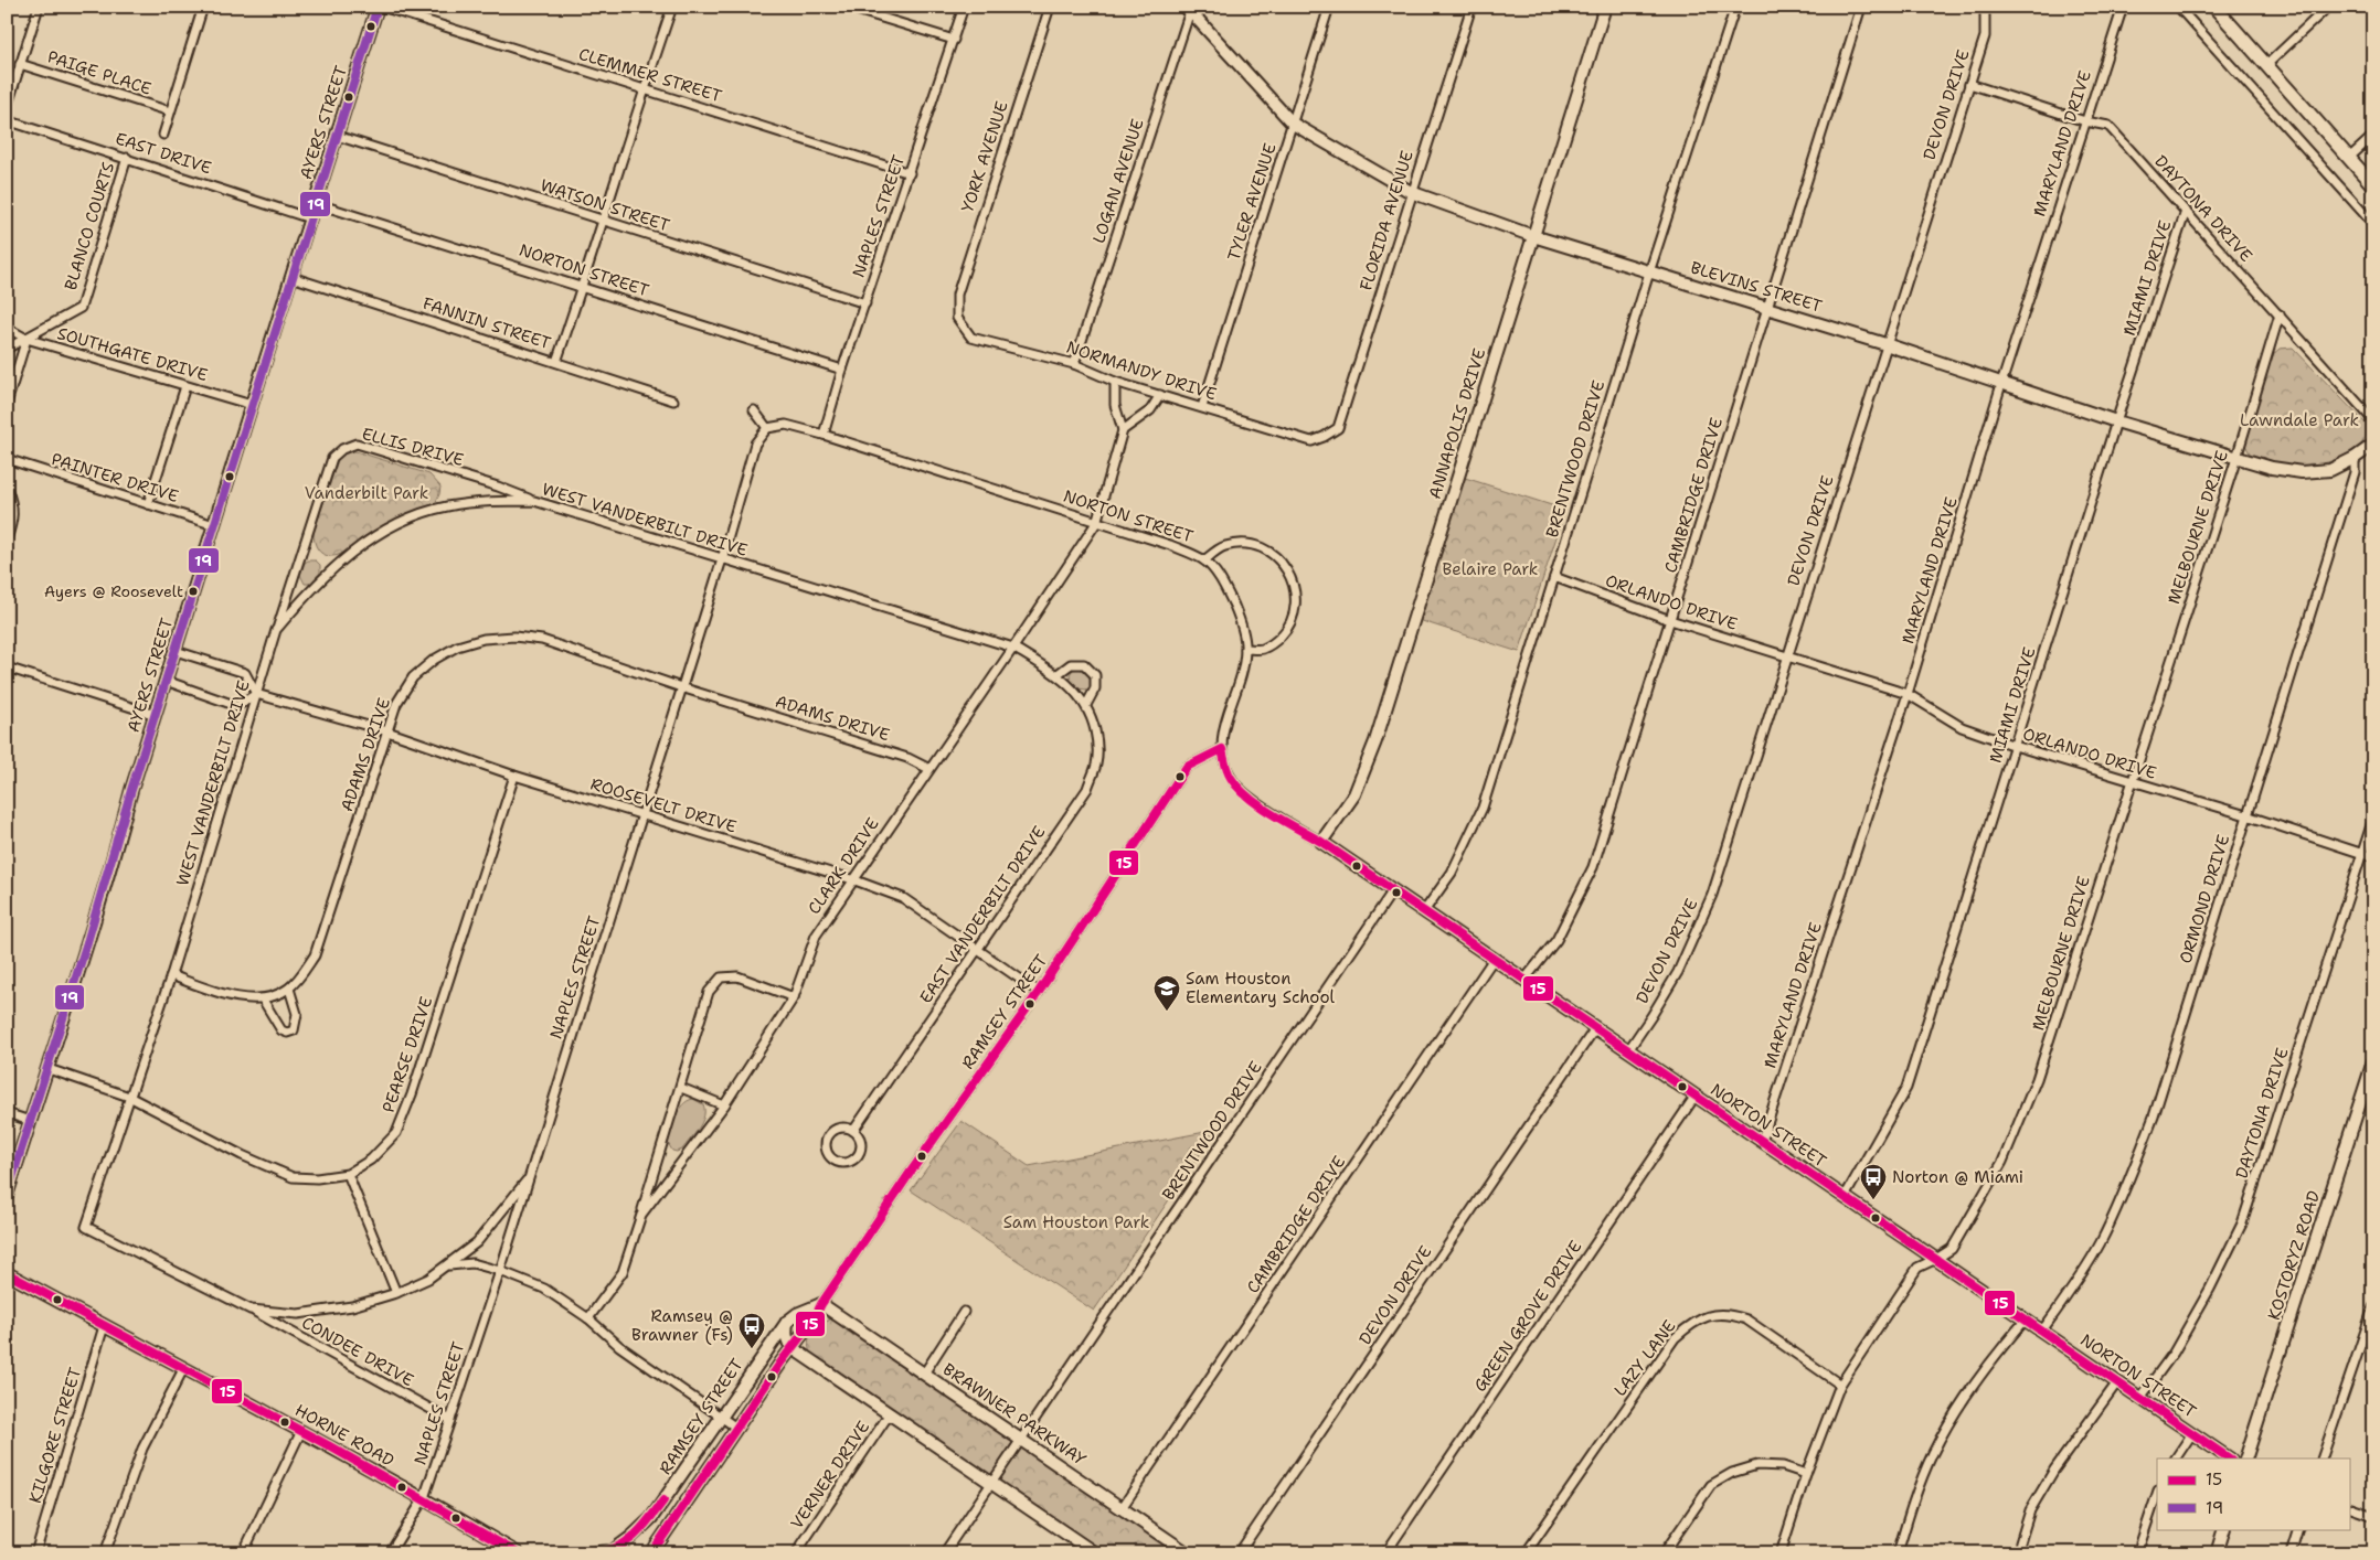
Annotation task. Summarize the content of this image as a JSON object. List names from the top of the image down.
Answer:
{
  "streets": {
    "street": [
      "PAIGE PLACE",
      "CLEMMER STREET",
      "DEVON DRIVE",
      "AYERS STREET",
      "MARYLAND DRIVE",
      "EAST DRIVE",
      "YORK AVENUE",
      "LOGAN AVENUE",
      "TYLER AVENUE",
      "WATSON STREET",
      "DAYTONA DRIVE",
      "NAPLES STREET",
      "FLORIDA AVENUE",
      "BLANCO COURTS",
      "NORTON STREET",
      "MIAMI DRIVE",
      "BLEVINS STREET",
      "FANNIN STREET",
      "SOUTHGATE DRIVE",
      "NORMANDY DRIVE",
      "ANNAPOLIS DRIVE",
      "ELLIS DRIVE",
      "BRENTWOOD DRIVE",
      "PAINTER DRIVE",
      "CAMBRIDGE DRIVE",
      "WEST VANDERBILT DRIVE",
      "MELBOURNE DRIVE",
      "ORLANDO DRIVE",
      "ADAMS DRIVE",
      "ROOSEVELT DRIVE",
      "CLARK DRIVE",
      "ORMOND DRIVE",
      "EAST VANDERBILT DRIVE",
      "RAMSEY STREET",
      "PEARSE DRIVE",
      "KOSTORYZ ROAD",
      "GREEN GROVE DRIVE",
      "CONDEE DRIVE",
      "LAZY LANE",
      "BRAWNER PARKWAY",
      "KILGORE STREET",
      "HORNE ROAD",
      "VERNER DRIVE"
    ]
  },
  "crossings": [
    ["CLEMMER STREET", "NAPLES STREET"],
    ["DEVON DRIVE", "DAYTONA DRIVE"],
    ["DEVON DRIVE", "NORTON STREET"],
    ["DEVON DRIVE", "BLEVINS STREET"],
    ["DEVON DRIVE", "ORLANDO DRIVE"],
    ["AYERS STREET", "EAST DRIVE"],
    ["AYERS STREET", "WATSON STREET"],
    ["AYERS STREET", "NORTON STREET"],
    ["AYERS STREET", "FANNIN STREET"],
    ["AYERS STREET", "SOUTHGATE DRIVE"],
    ["AYERS STREET", "PAINTER DRIVE"],
    ["AYERS STREET", "PEARSE DRIVE"],
    ["MARYLAND DRIVE", "DAYTONA DRIVE"],
    ["MARYLAND DRIVE", "NORTON STREET"],
    ["MARYLAND DRIVE", "BLEVINS STREET"],
    ["MARYLAND DRIVE", "ORLANDO DRIVE"],
    ["EAST DRIVE", "BLANCO COURTS"],
    ["YORK AVENUE", "NORMANDY DRIVE"],
    ["LOGAN AVENUE", "BLEVINS STREET"],
    ["LOGAN AVENUE", "NORMANDY DRIVE"],
    ["TYLER AVENUE", "BLEVINS STREET"],
    ["TYLER AVENUE", "NORMANDY DRIVE"],
    ["WATSON STREET", "NAPLES STREET"],
    ["DAYTONA DRIVE", "NORTON STREET"],
    ["DAYTONA DRIVE", "MIAMI DRIVE"],
    ["DAYTONA DRIVE", "MELBOURNE DRIVE"],
    ["DAYTONA DRIVE", "ORLANDO DRIVE"],
    ["NAPLES STREET", "NORTON STREET"],
    ["NAPLES STREET", "WEST VANDERBILT DRIVE"],
    ["NAPLES STREET", "ADAMS DRIVE"],
    ["NAPLES STREET", "ROOSEVELT DRIVE"],
    ["NAPLES STREET", "CONDEE DRIVE"],
    ["NAPLES STREET", "HORNE ROAD"],
    ["FLORIDA AVENUE", "BLEVINS STREET"],
    ["FLORIDA AVENUE", "NORMANDY DRIVE"],
    ["BLANCO COURTS", "SOUTHGATE DRIVE"],
    ["NORTON STREET", "MIAMI DRIVE"],
    ["NORTON STREET", "ANNAPOLIS DRIVE"],
    ["NORTON STREET", "BRENTWOOD DRIVE"],
    ["NORTON STREET", "CAMBRIDGE DRIVE"],
    ["NORTON STREET", "MELBOURNE DRIVE"],
    ["NORTON STREET", "CLARK DRIVE"],
    ["NORTON STREET", "ORMOND DRIVE"],
    ["NORTON STREET", "RAMSEY STREET"],
    ["NORTON STREET", "GREEN GROVE DRIVE"],
    ["MIAMI DRIVE", "BLEVINS STREET"],
    ["MIAMI DRIVE", "ORLANDO DRIVE"],
    ["BLEVINS STREET", "ANNAPOLIS DRIVE"],
    ["BLEVINS STREET", "BRENTWOOD DRIVE"],
    ["BLEVINS STREET", "CAMBRIDGE DRIVE"],
    ["BLEVINS STREET", "MELBOURNE DRIVE"],
    ["BLEVINS STREET", "ORMOND DRIVE"],
    ["ELLIS DRIVE", "WEST VANDERBILT DRIVE"],
    ["BRENTWOOD DRIVE", "ORLANDO DRIVE"],
    ["BRENTWOOD DRIVE", "BRAWNER PARKWAY"],
    ["CAMBRIDGE DRIVE", "ORLANDO DRIVE"],
    ["CAMBRIDGE DRIVE", "BRAWNER PARKWAY"],
    ["WEST VANDERBILT DRIVE", "ADAMS DRIVE"],
    ["WEST VANDERBILT DRIVE", "ROOSEVELT DRIVE"],
    ["WEST VANDERBILT DRIVE", "CLARK DRIVE"],
    ["WEST VANDERBILT DRIVE", "EAST VANDERBILT DRIVE"],
    ["WEST VANDERBILT DRIVE", "PEARSE DRIVE"],
    ["WEST VANDERBILT DRIVE", "CONDEE DRIVE"],
    ["MELBOURNE DRIVE", "ORLANDO DRIVE"],
    ["MELBOURNE DRIVE", "LAZY LANE"],
    ["ORLANDO DRIVE", "ORMOND DRIVE"],
    ["ADAMS DRIVE", "ROOSEVELT DRIVE"],
    ["ADAMS DRIVE", "CLARK DRIVE"],
    ["ROOSEVELT DRIVE", "CLARK DRIVE"],
    ["ROOSEVELT DRIVE", "EAST VANDERBILT DRIVE"],
    ["ROOSEVELT DRIVE", "RAMSEY STREET"],
    ["ROOSEVELT DRIVE", "PEARSE DRIVE"],
    ["CLARK DRIVE", "EAST VANDERBILT DRIVE"],
    ["RAMSEY STREET", "BRAWNER PARKWAY"],
    ["KILGORE STREET", "HORNE ROAD"]
  ],
  "parks": [
    "Lawndale Park",
    "Vanderbilt Park",
    "Belaire Park",
    "Sam Houston Park"
  ],
  "places": {
    "other": ["Ayers @ Roosevelt"],
    "school or university": ["Sam Houston Elementary School"],
    "bus stop": ["Norton @ Miami", "Ramsey @ Brawner (Fs)"]
  },
  "lines": ["transit line 19", "transit line 15"],
  "legend": ["15", "19"]
}
